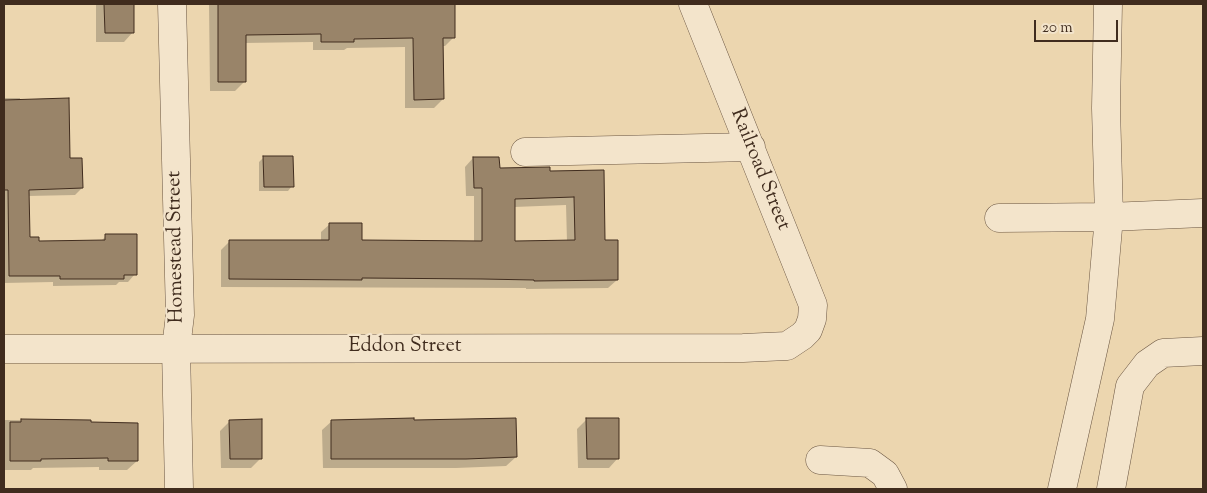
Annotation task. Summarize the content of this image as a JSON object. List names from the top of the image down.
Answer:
{
  "streets": {
    "street": ["Railroad Street", "Homestead Street", "Eddon Street"]
  },
  "crossings": [
    ["Railroad Street", "Eddon Street"],
    ["Homestead Street", "Eddon Street"]
  ],
  "scale_bar": "20 m"
}
